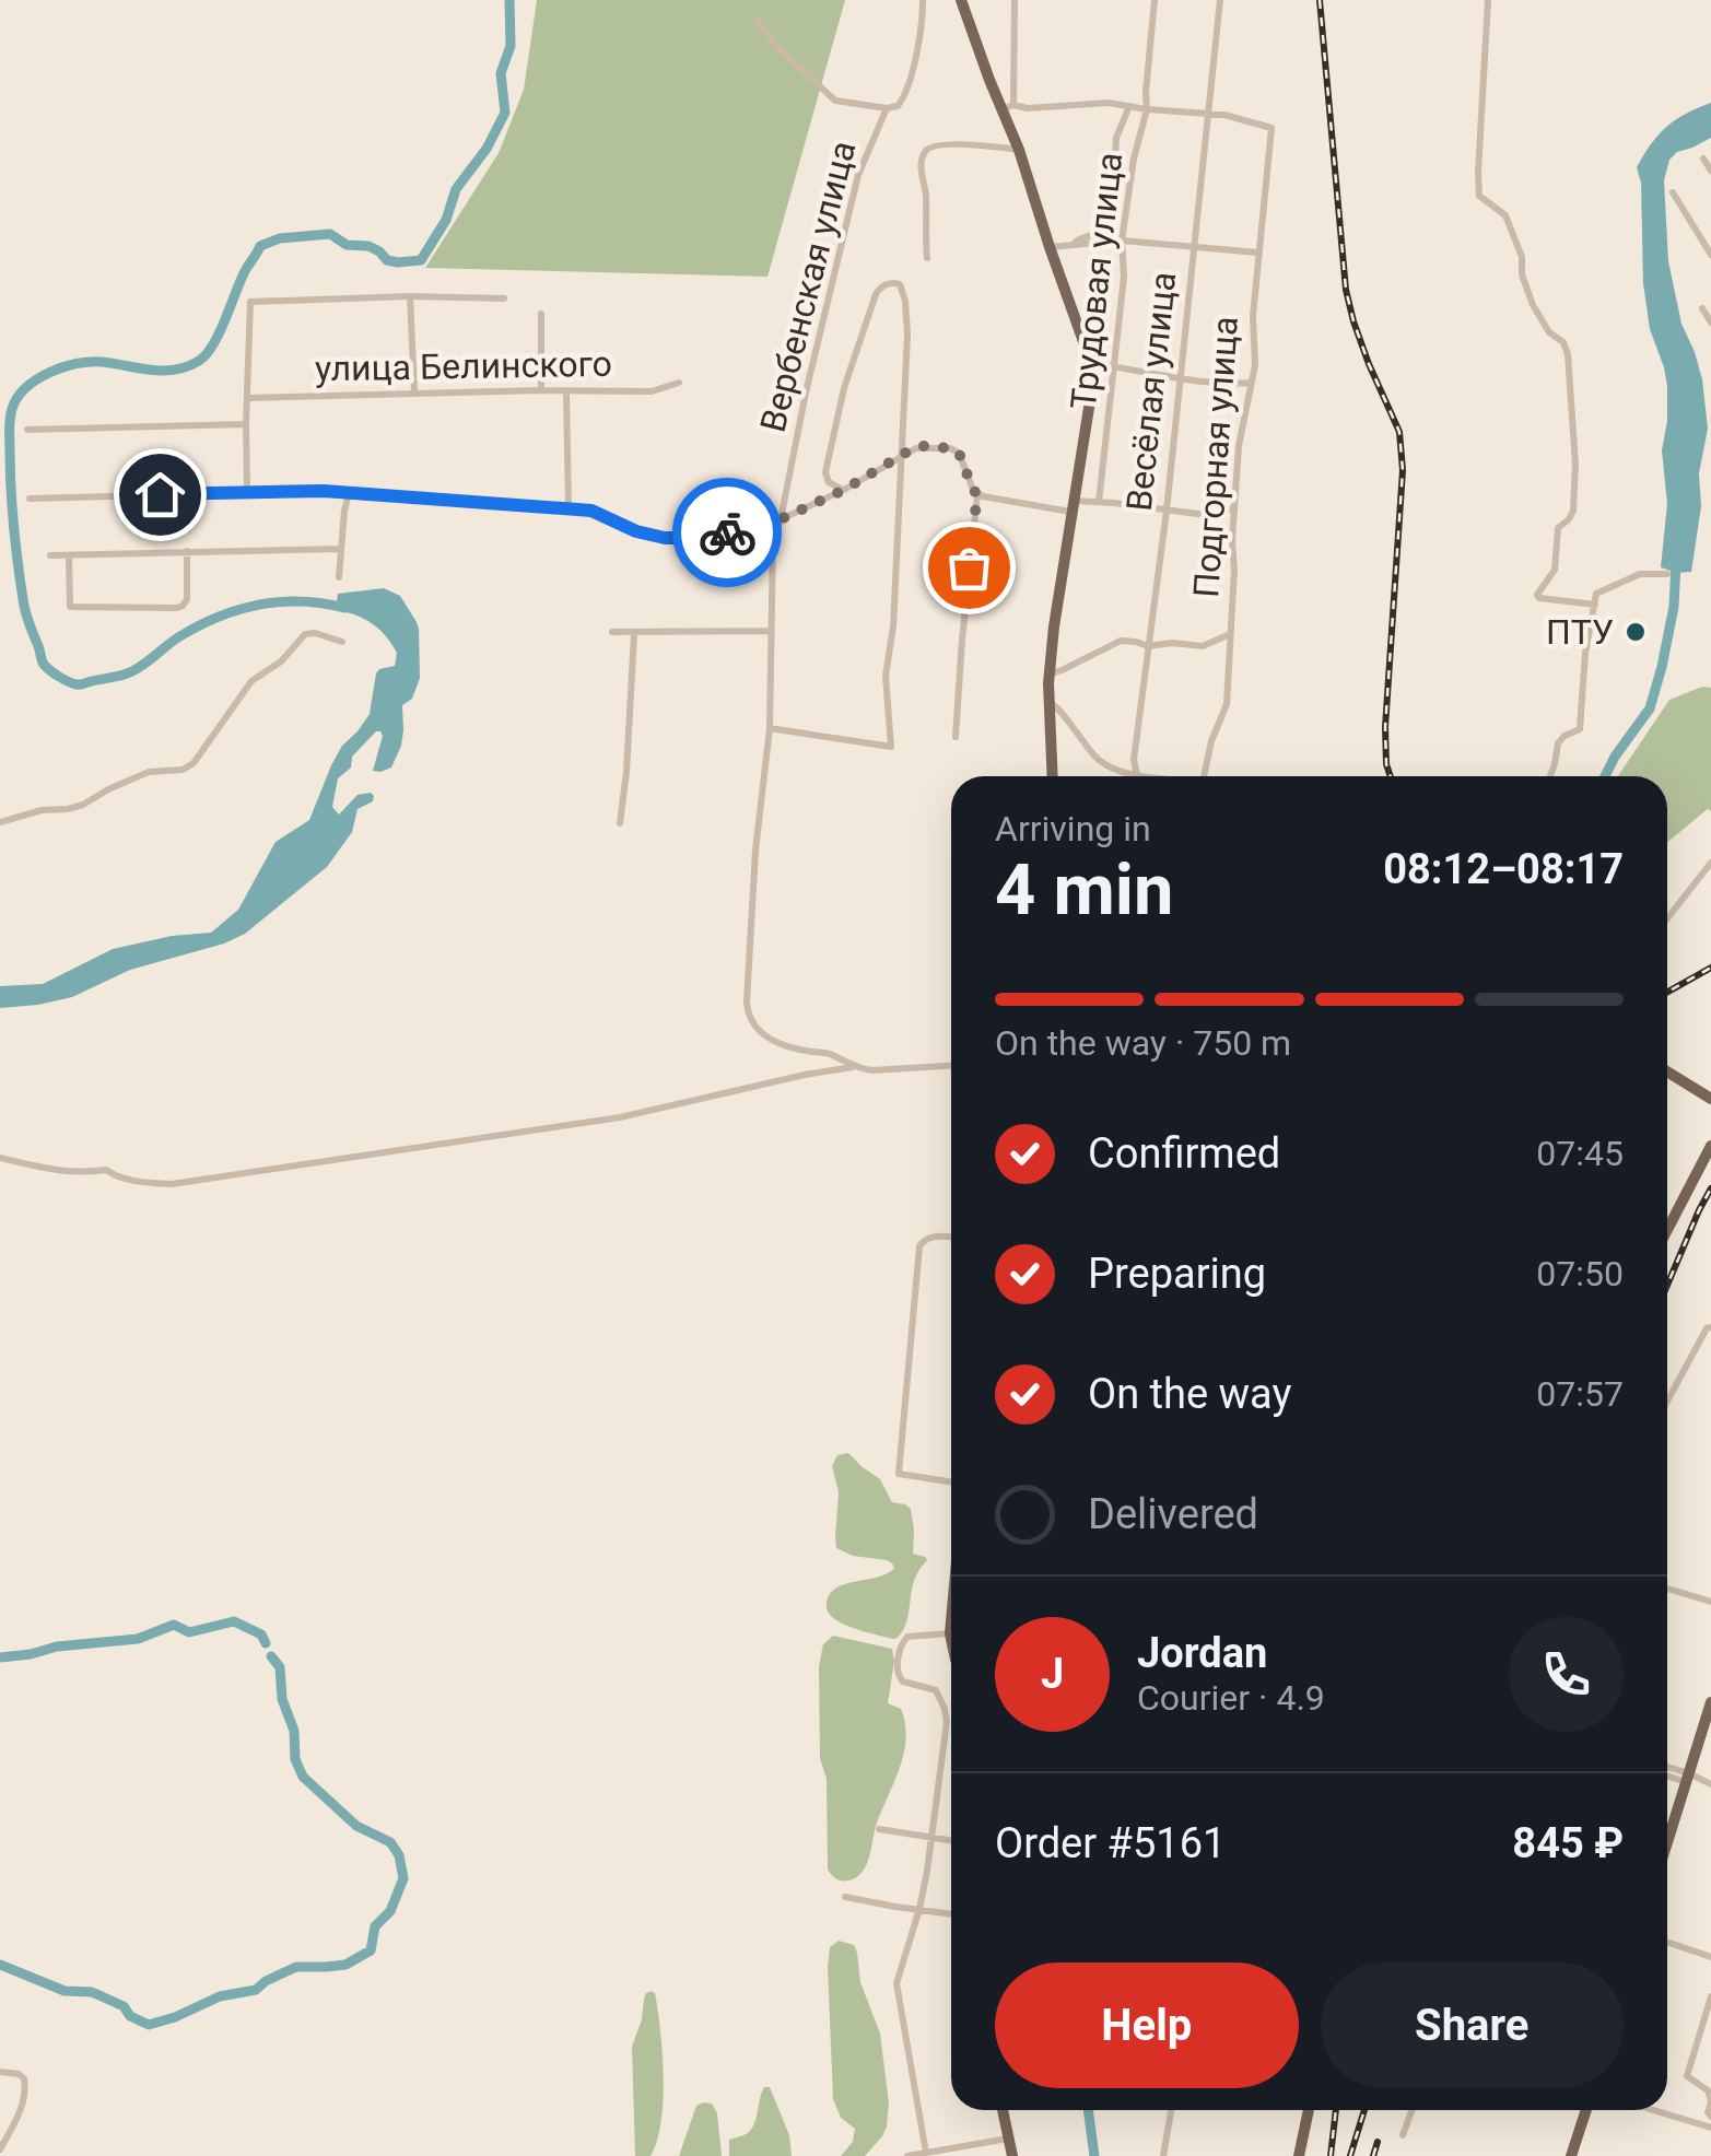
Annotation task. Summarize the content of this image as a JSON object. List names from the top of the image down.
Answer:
{
  "streets": {
    "street": [
      "Трудовая улица",
      "Вербенская улица",
      "улица Белинского",
      "Весёлая улица",
      "Подгорная улица"
    ]
  },
  "crossings": [
    ["Весёлая улица", "Подгорная улица"]
  ],
  "places": ["ПТУ"],
  "page": {
    "heading": ["4 min", "Arriving in", "08:12–08:17"],
    "panel": [
      "Jordan",
      "Courier · 4.9",
      "Order #5161",
      "845 ₽"
    ],
    "bar": "On the way · 750 m",
    "list": [
      ["Confirmed", "07:45"],
      ["Preparing", "07:50"],
      ["On the way", "07:57"],
      "Delivered"
    ],
    "round": "J",
    "buttons": ["Help", "Share"]
  }
}
